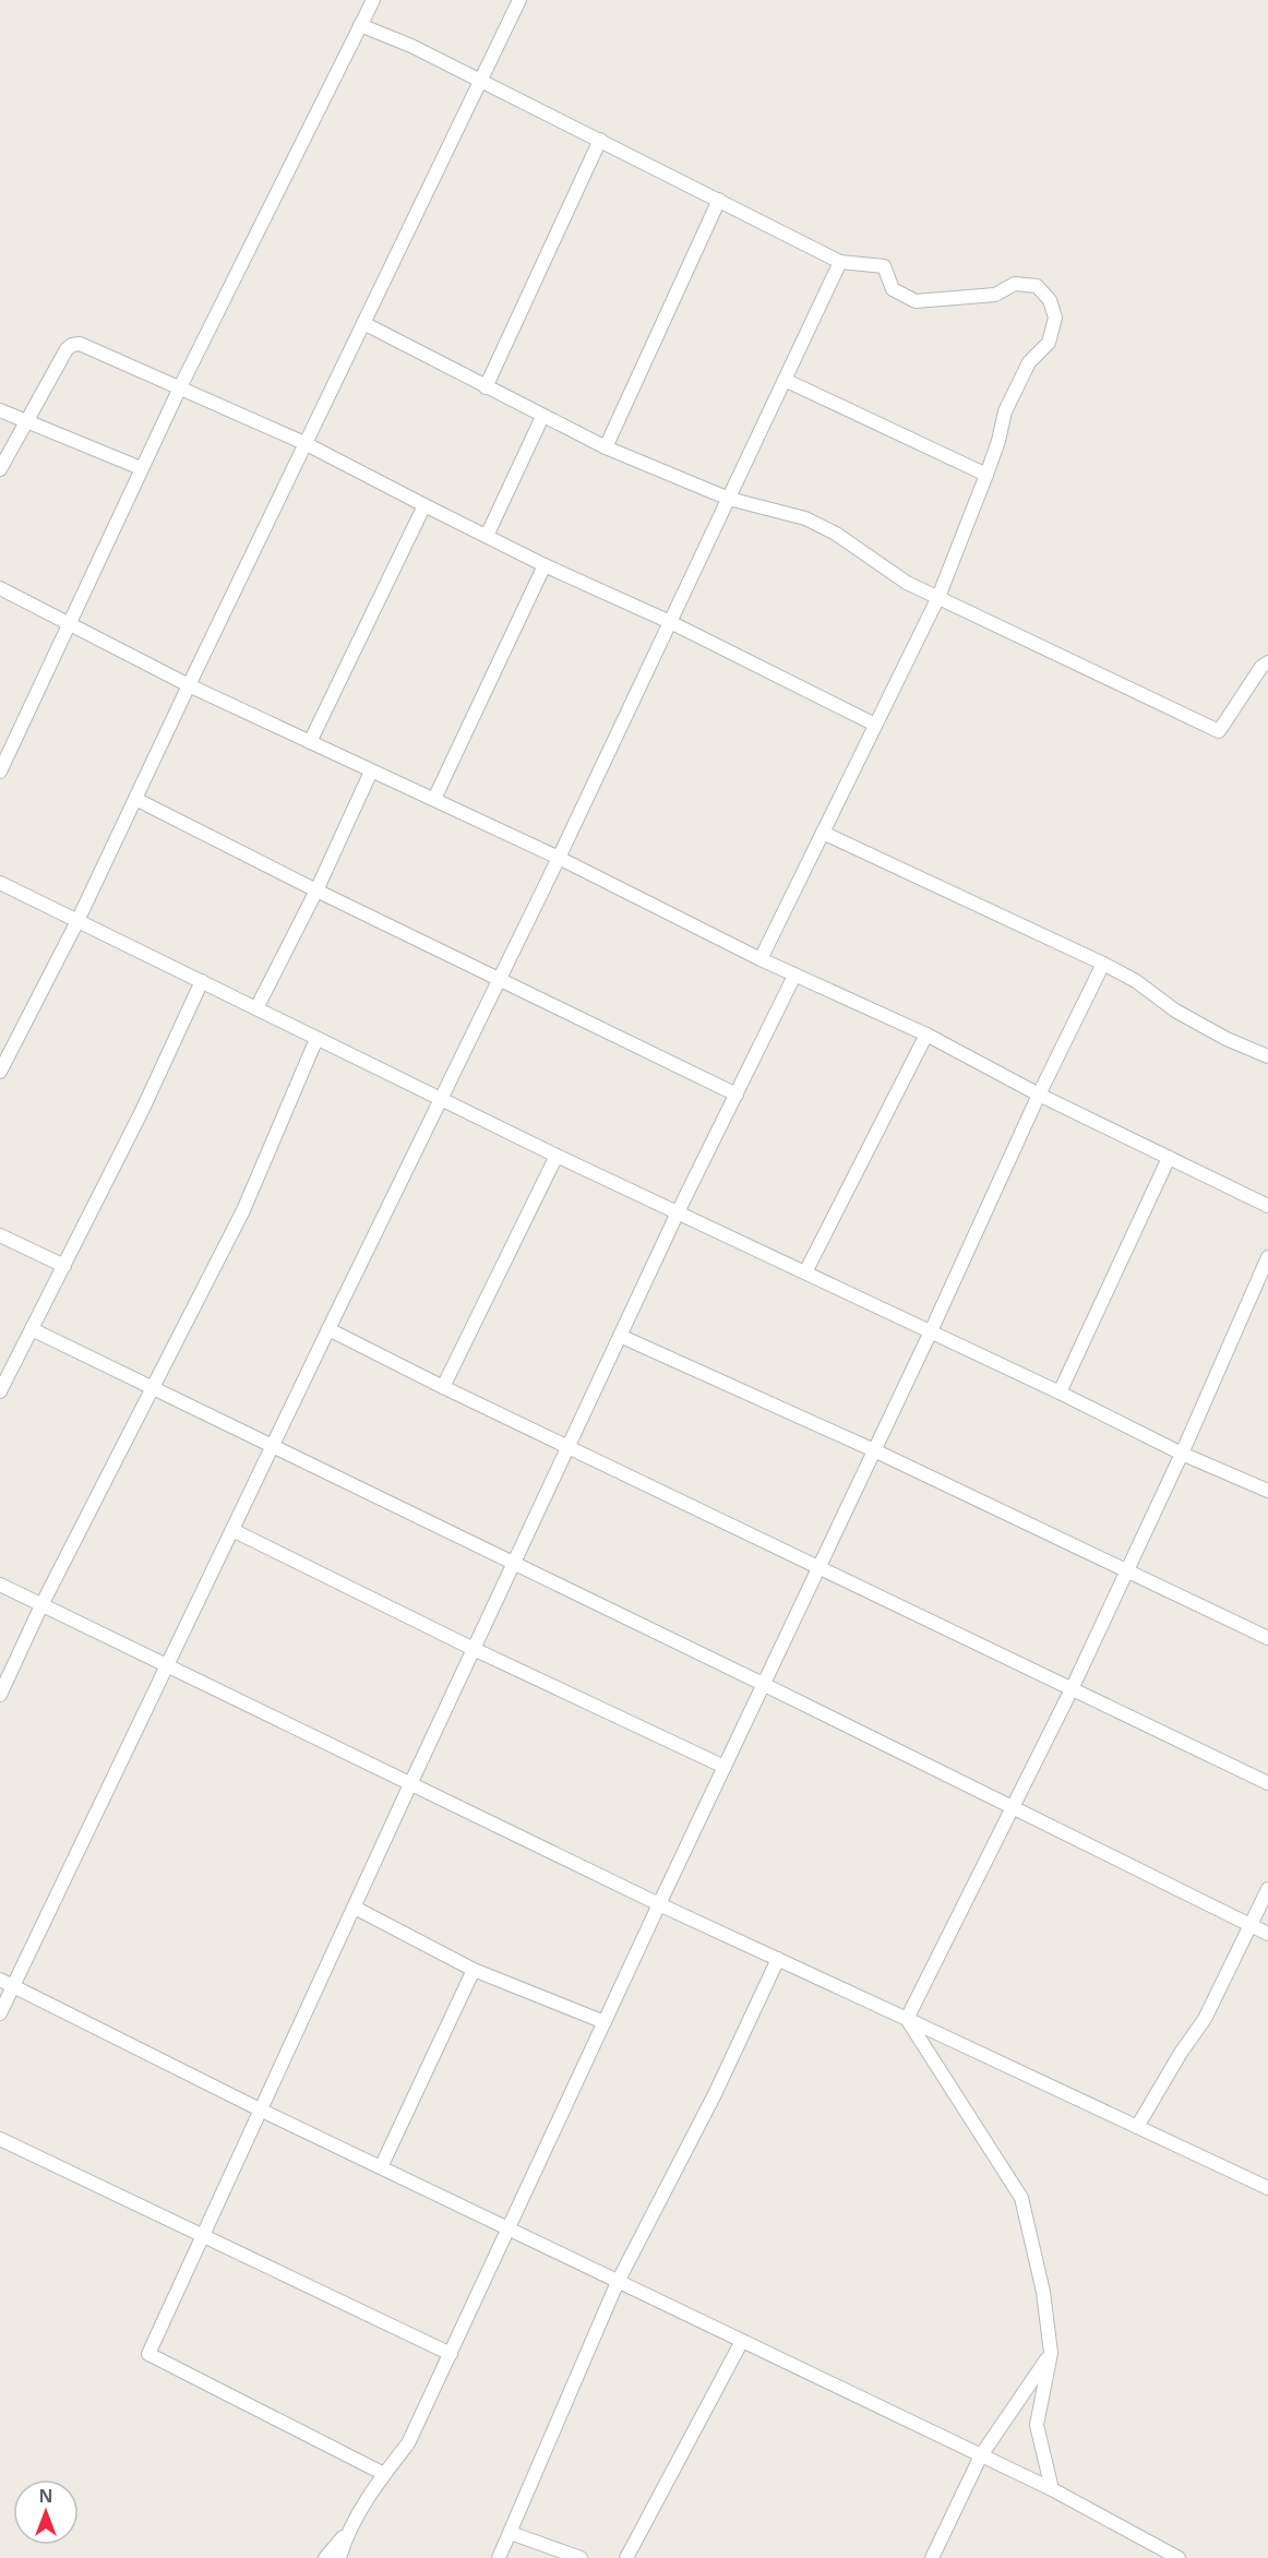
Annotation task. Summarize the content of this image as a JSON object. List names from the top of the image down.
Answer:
{
  "north": "top"
}
